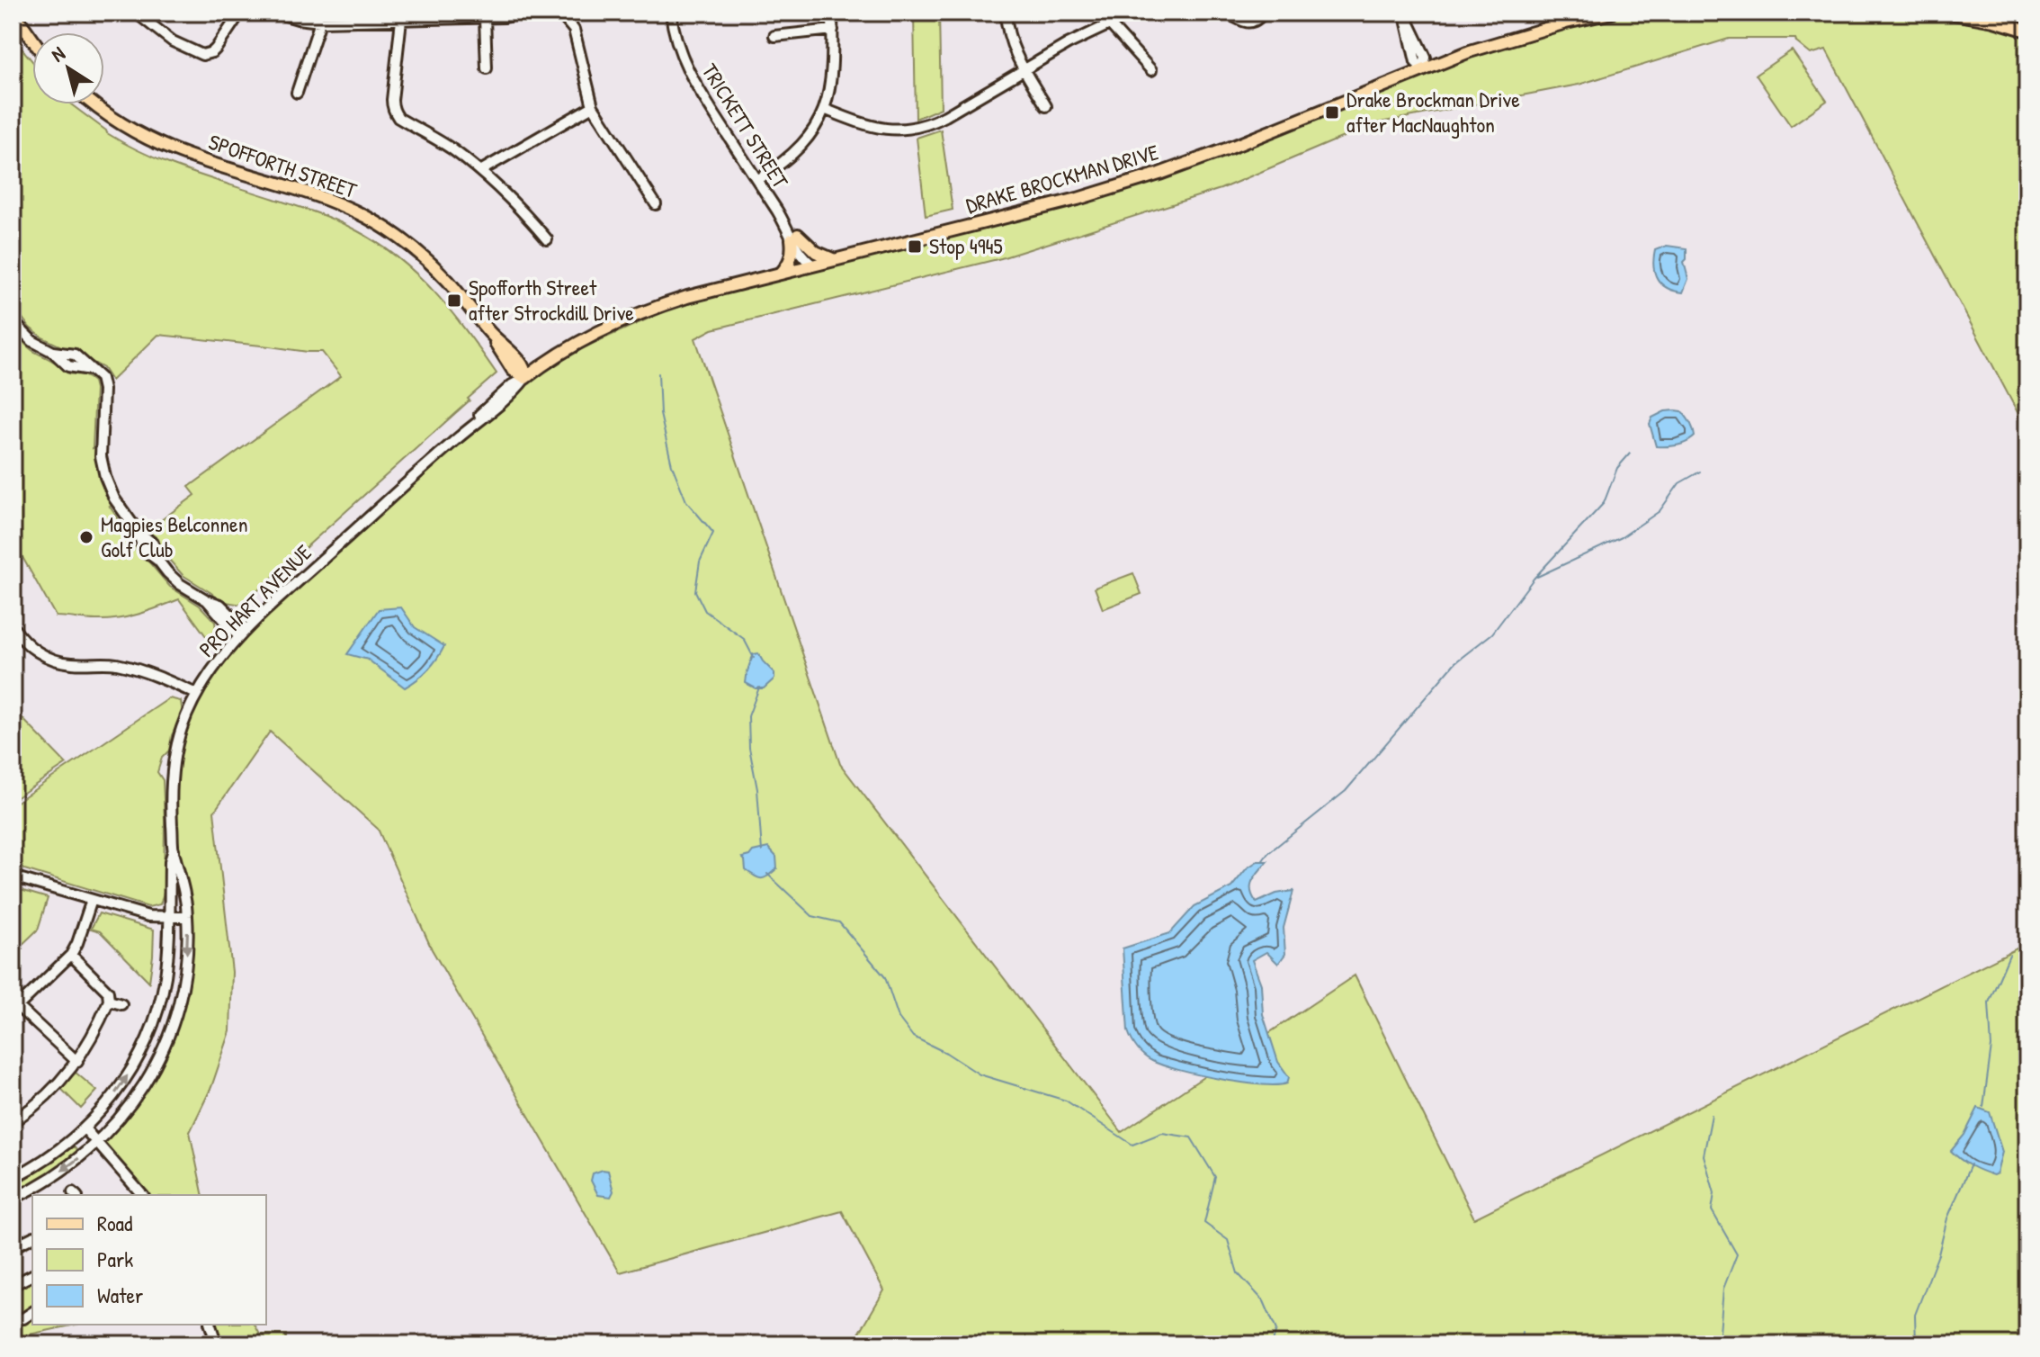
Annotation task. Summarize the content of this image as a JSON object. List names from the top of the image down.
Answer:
{
  "streets": {
    "main road": ["SPOFFORTH STREET", "DRAKE BROCKMAN DRIVE"],
    "street": ["TRICKETT STREET", "PRO HART AVENUE"]
  },
  "crossings": [
    ["TRICKETT STREET", "DRAKE BROCKMAN DRIVE"],
    ["SPOFFORTH STREET", "DRAKE BROCKMAN DRIVE"],
    ["SPOFFORTH STREET", "PRO HART AVENUE"],
    ["DRAKE BROCKMAN DRIVE", "PRO HART AVENUE"]
  ],
  "places": {
    "transit": ["Drake Brockman Drive after MacNaughton", "Stop 4945", "Spofforth Street after Strockdill Drive"],
    "other": ["Magpies Belconnen Golf Club"]
  },
  "legend": ["Road", "Park", "Water"],
  "north": "top left"
}
